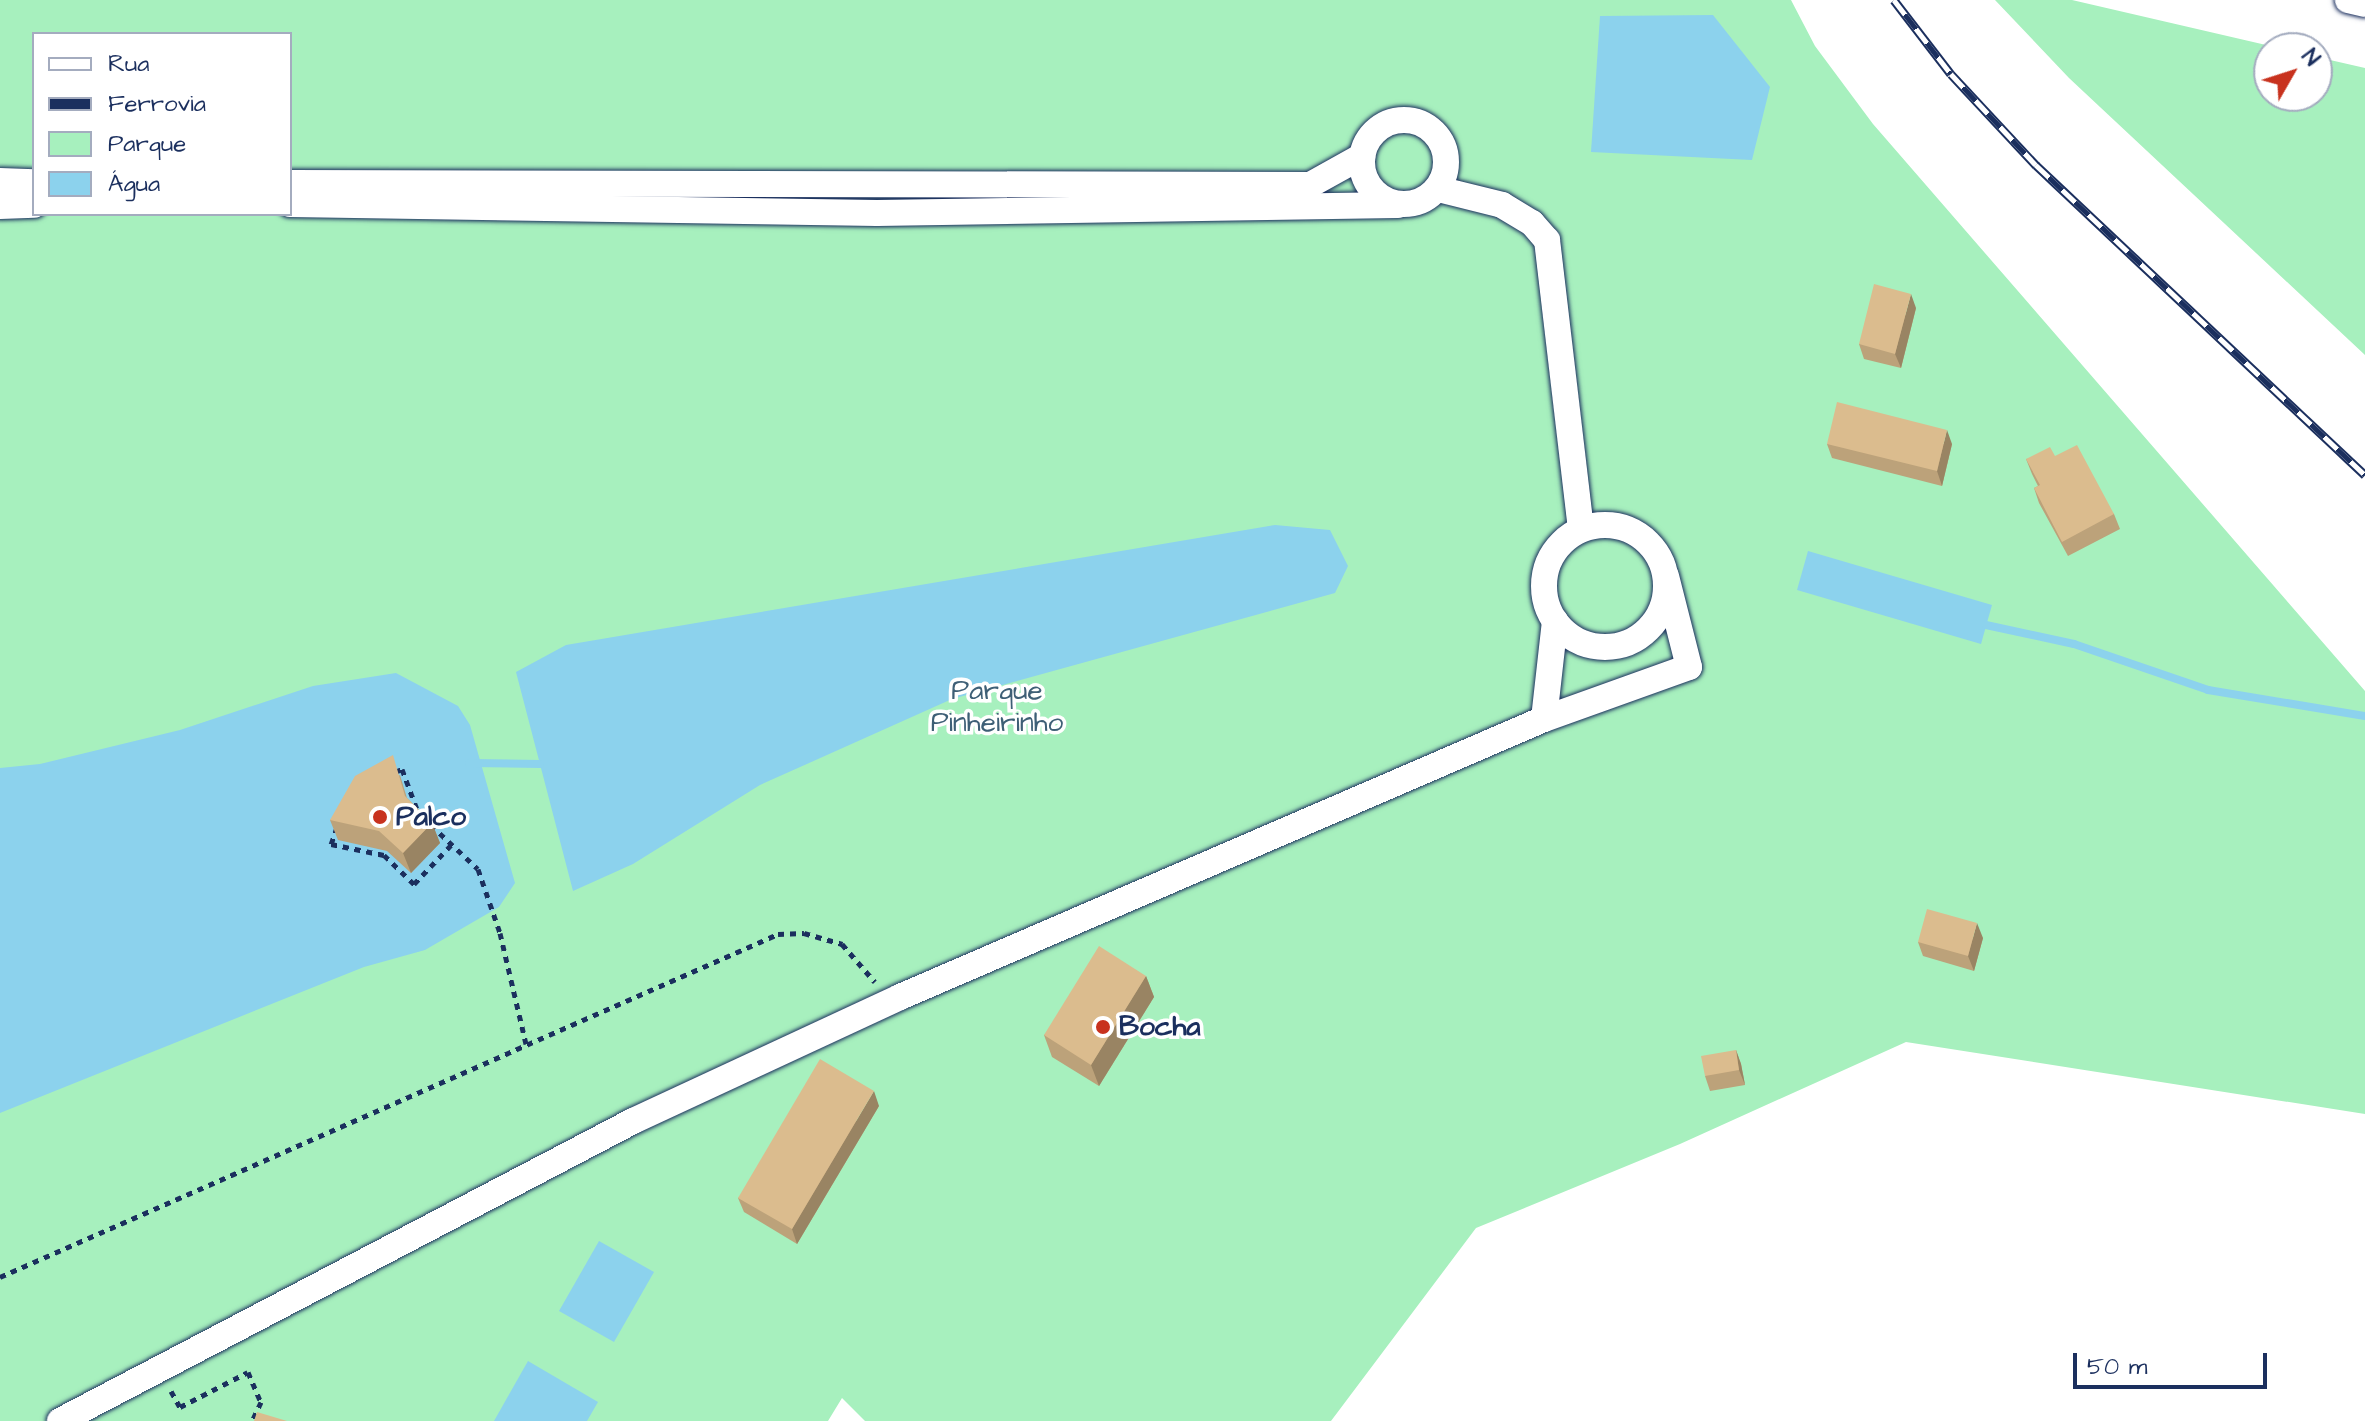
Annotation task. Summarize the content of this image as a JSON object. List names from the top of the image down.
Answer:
{
  "parks": ["Parque Pinheirinho"],
  "places": ["Palco", "Bocha"],
  "legend": [
    "Rua",
    "Ferrovia",
    "Parque",
    "Água"
  ],
  "scale_bar": "50 m",
  "north": "top right"
}
